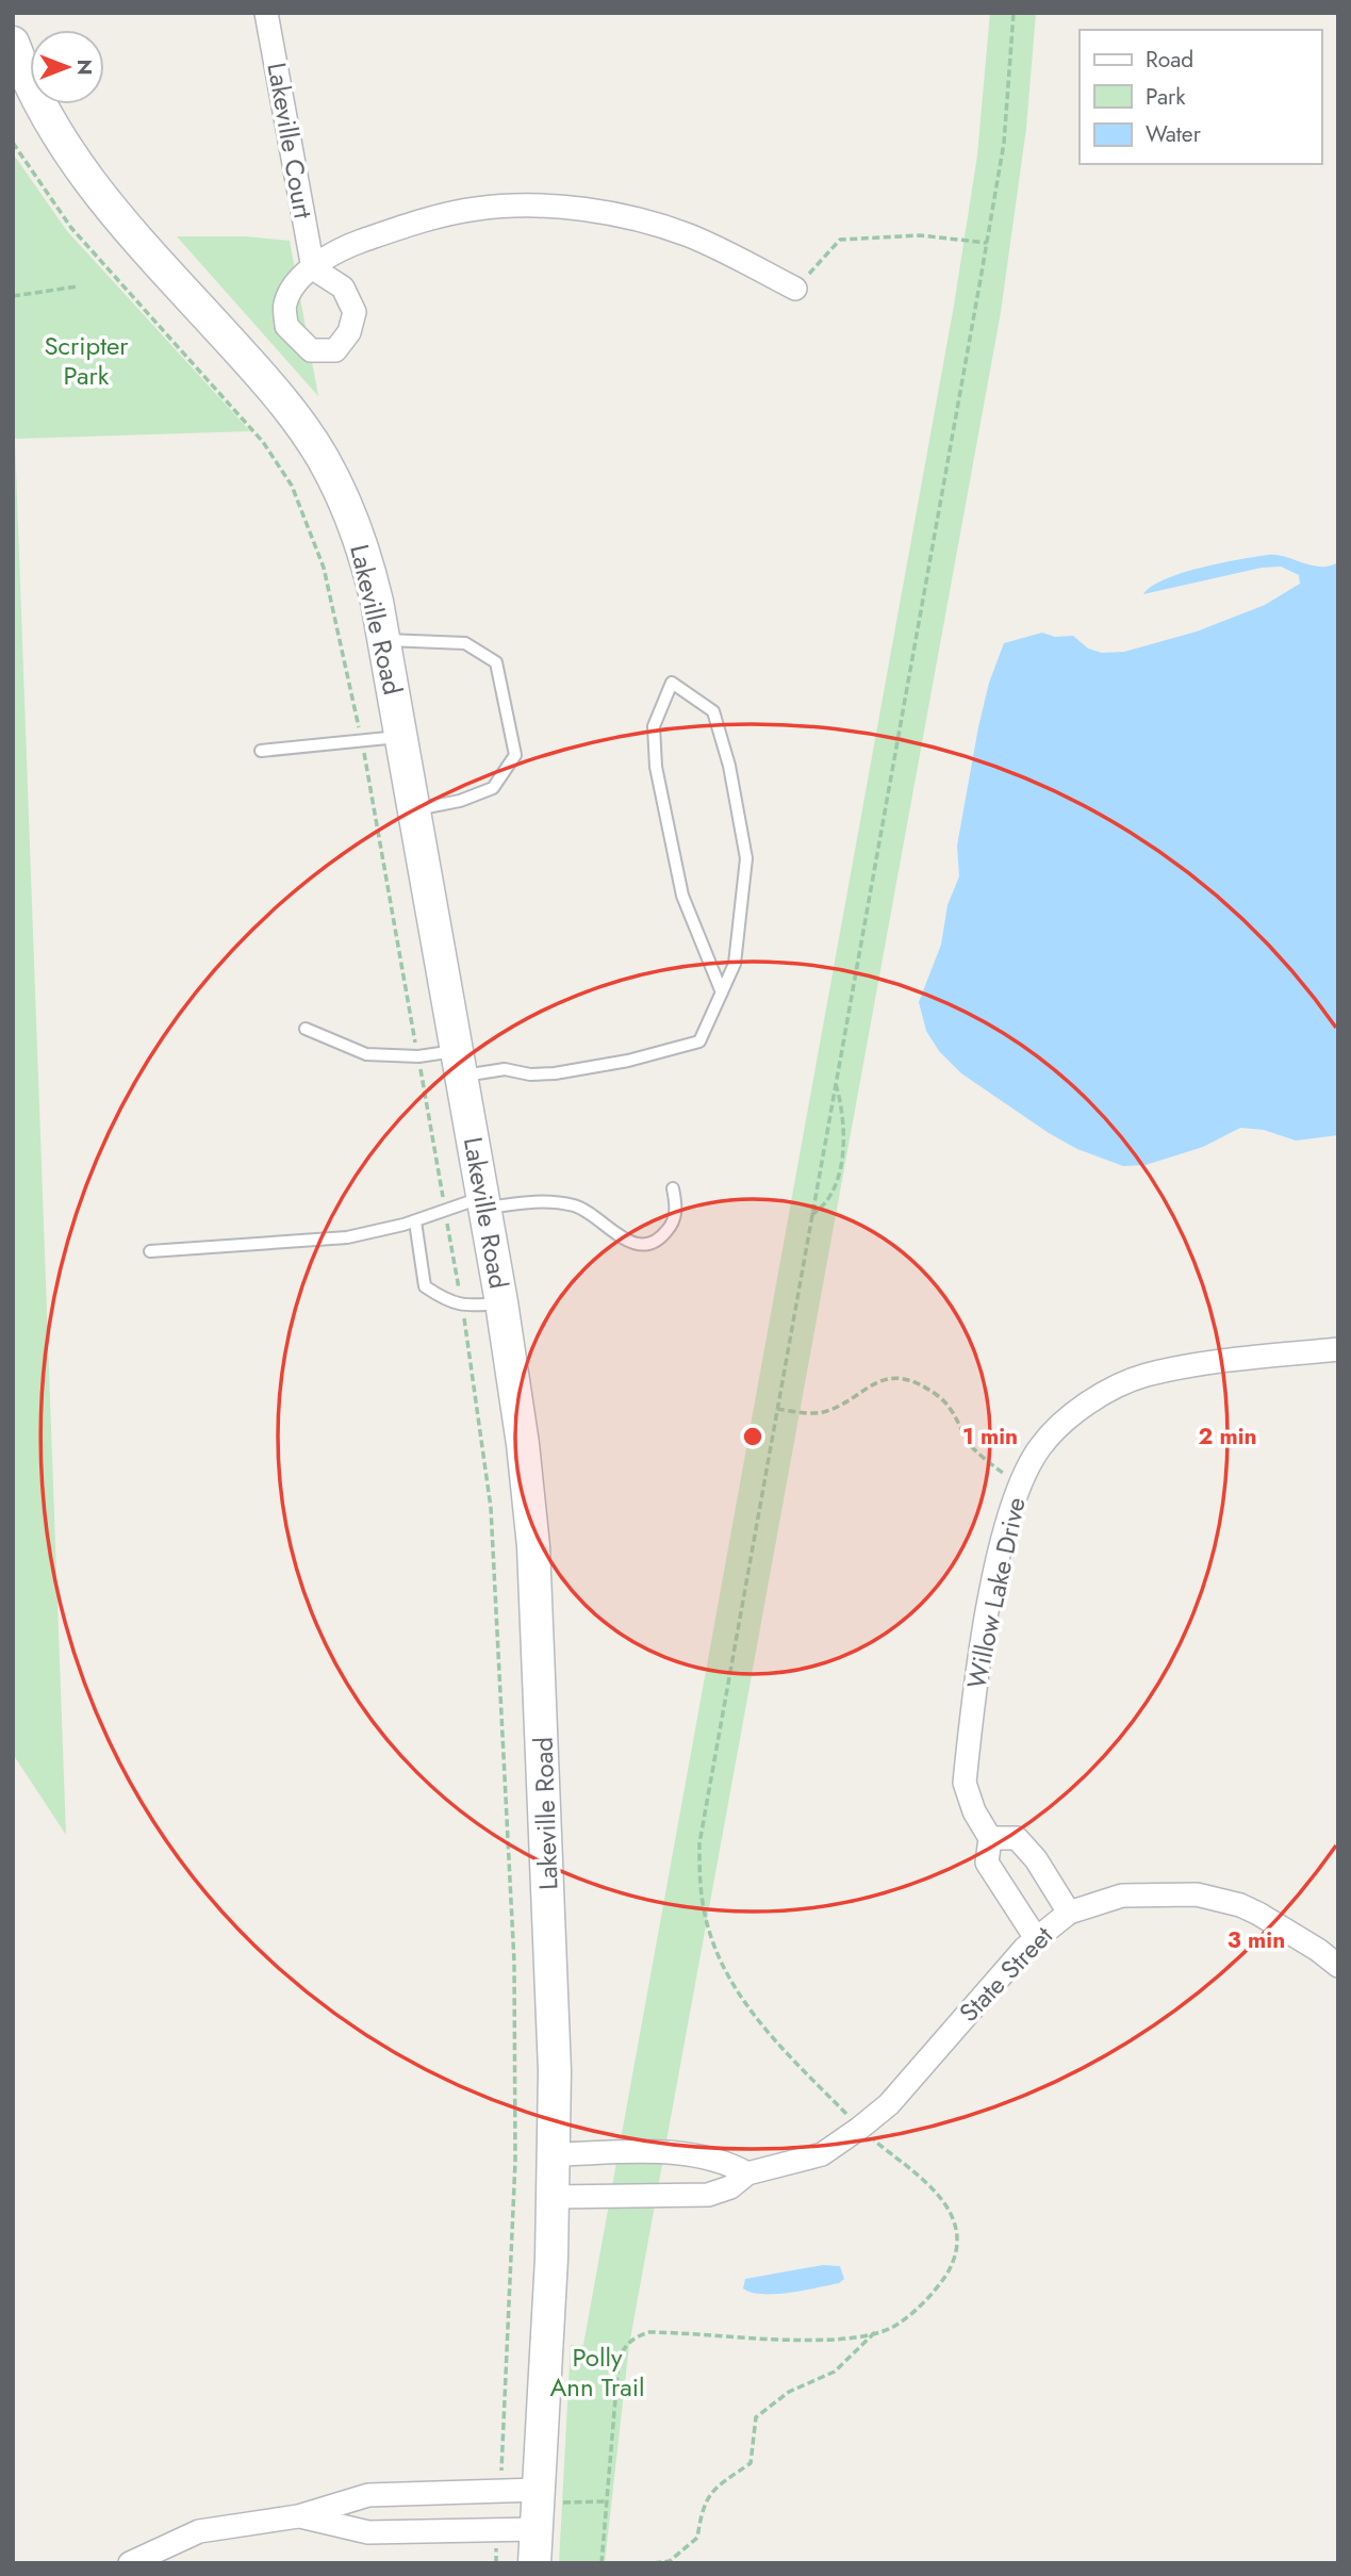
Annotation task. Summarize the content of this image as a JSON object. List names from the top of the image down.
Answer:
{
  "streets": {
    "main road": ["Lakeville Road"],
    "street": ["Lakeville Court", "Willow Lake Drive", "State Street"]
  },
  "crossings": [
    ["Lakeville Road", "State Street"],
    ["Willow Lake Drive", "State Street"]
  ],
  "parks": ["Scripter Park", "Polly Ann Trail"],
  "legend": ["Road", "Park", "Water"],
  "north": "right",
  "rings": ["1 min", "2 min", "3 min"]
}
